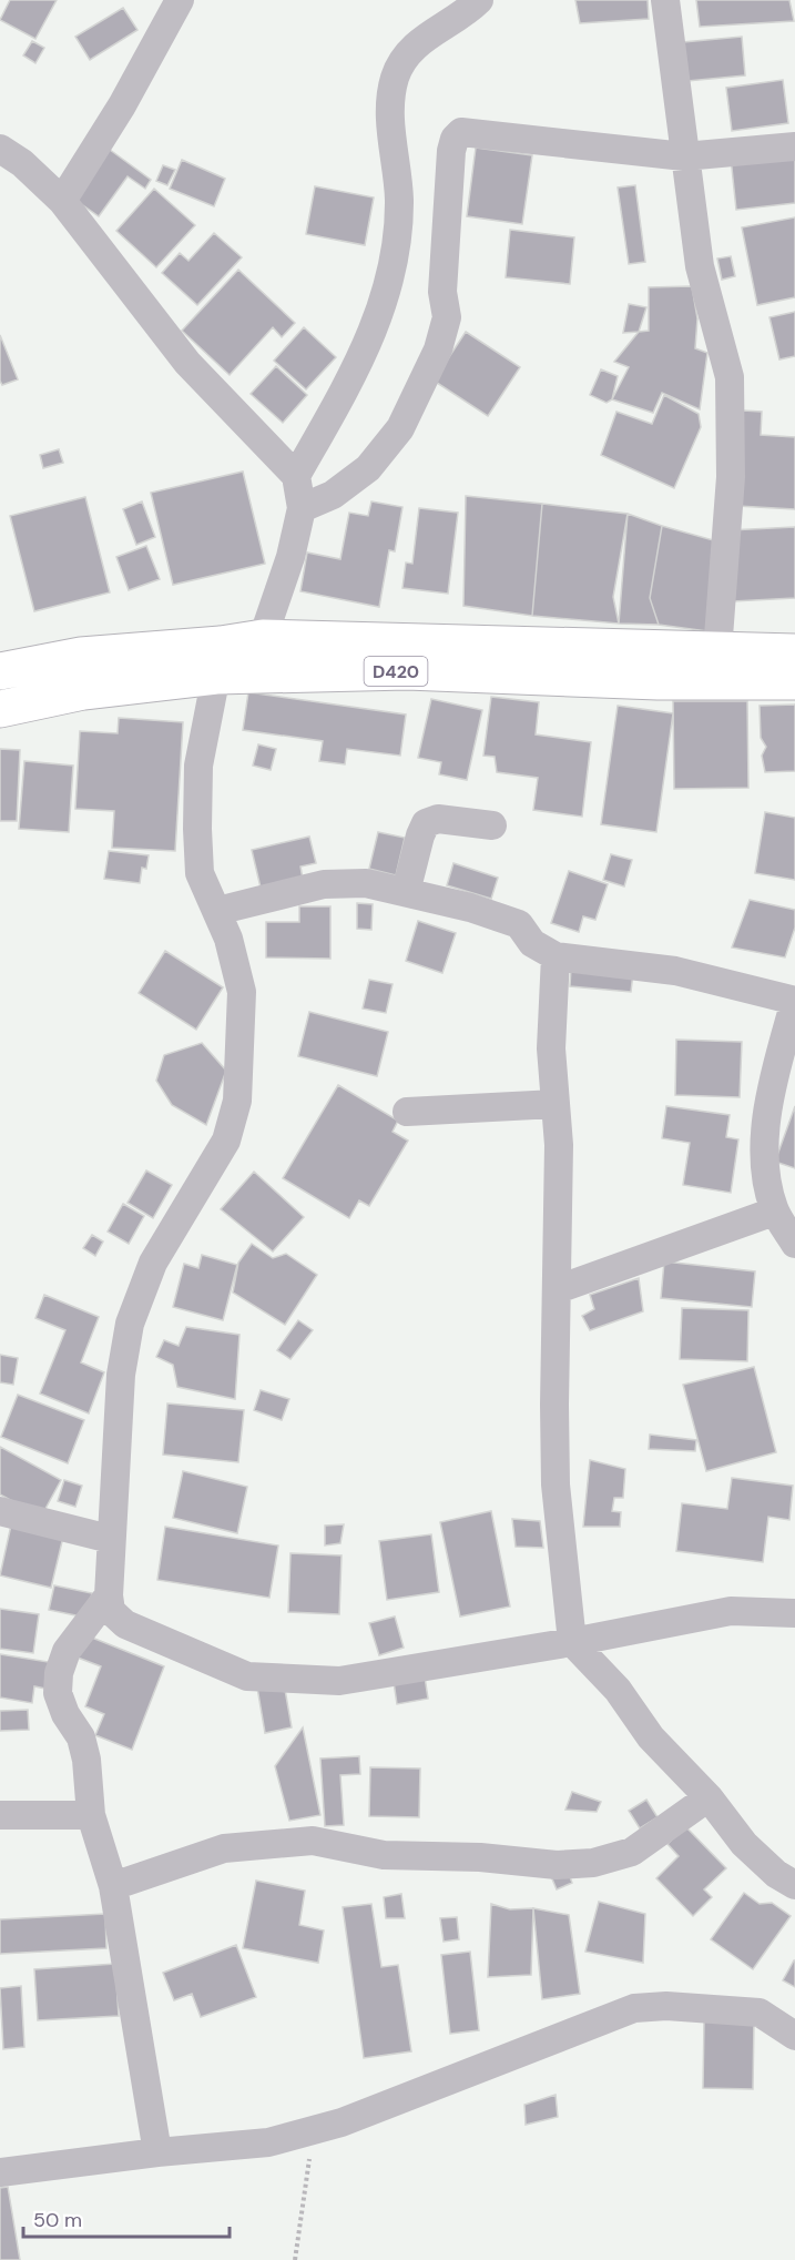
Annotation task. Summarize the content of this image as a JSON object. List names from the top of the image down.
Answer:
{
  "streets": {
    "highway": ["D420"]
  },
  "scale_bar": "50 m"
}
